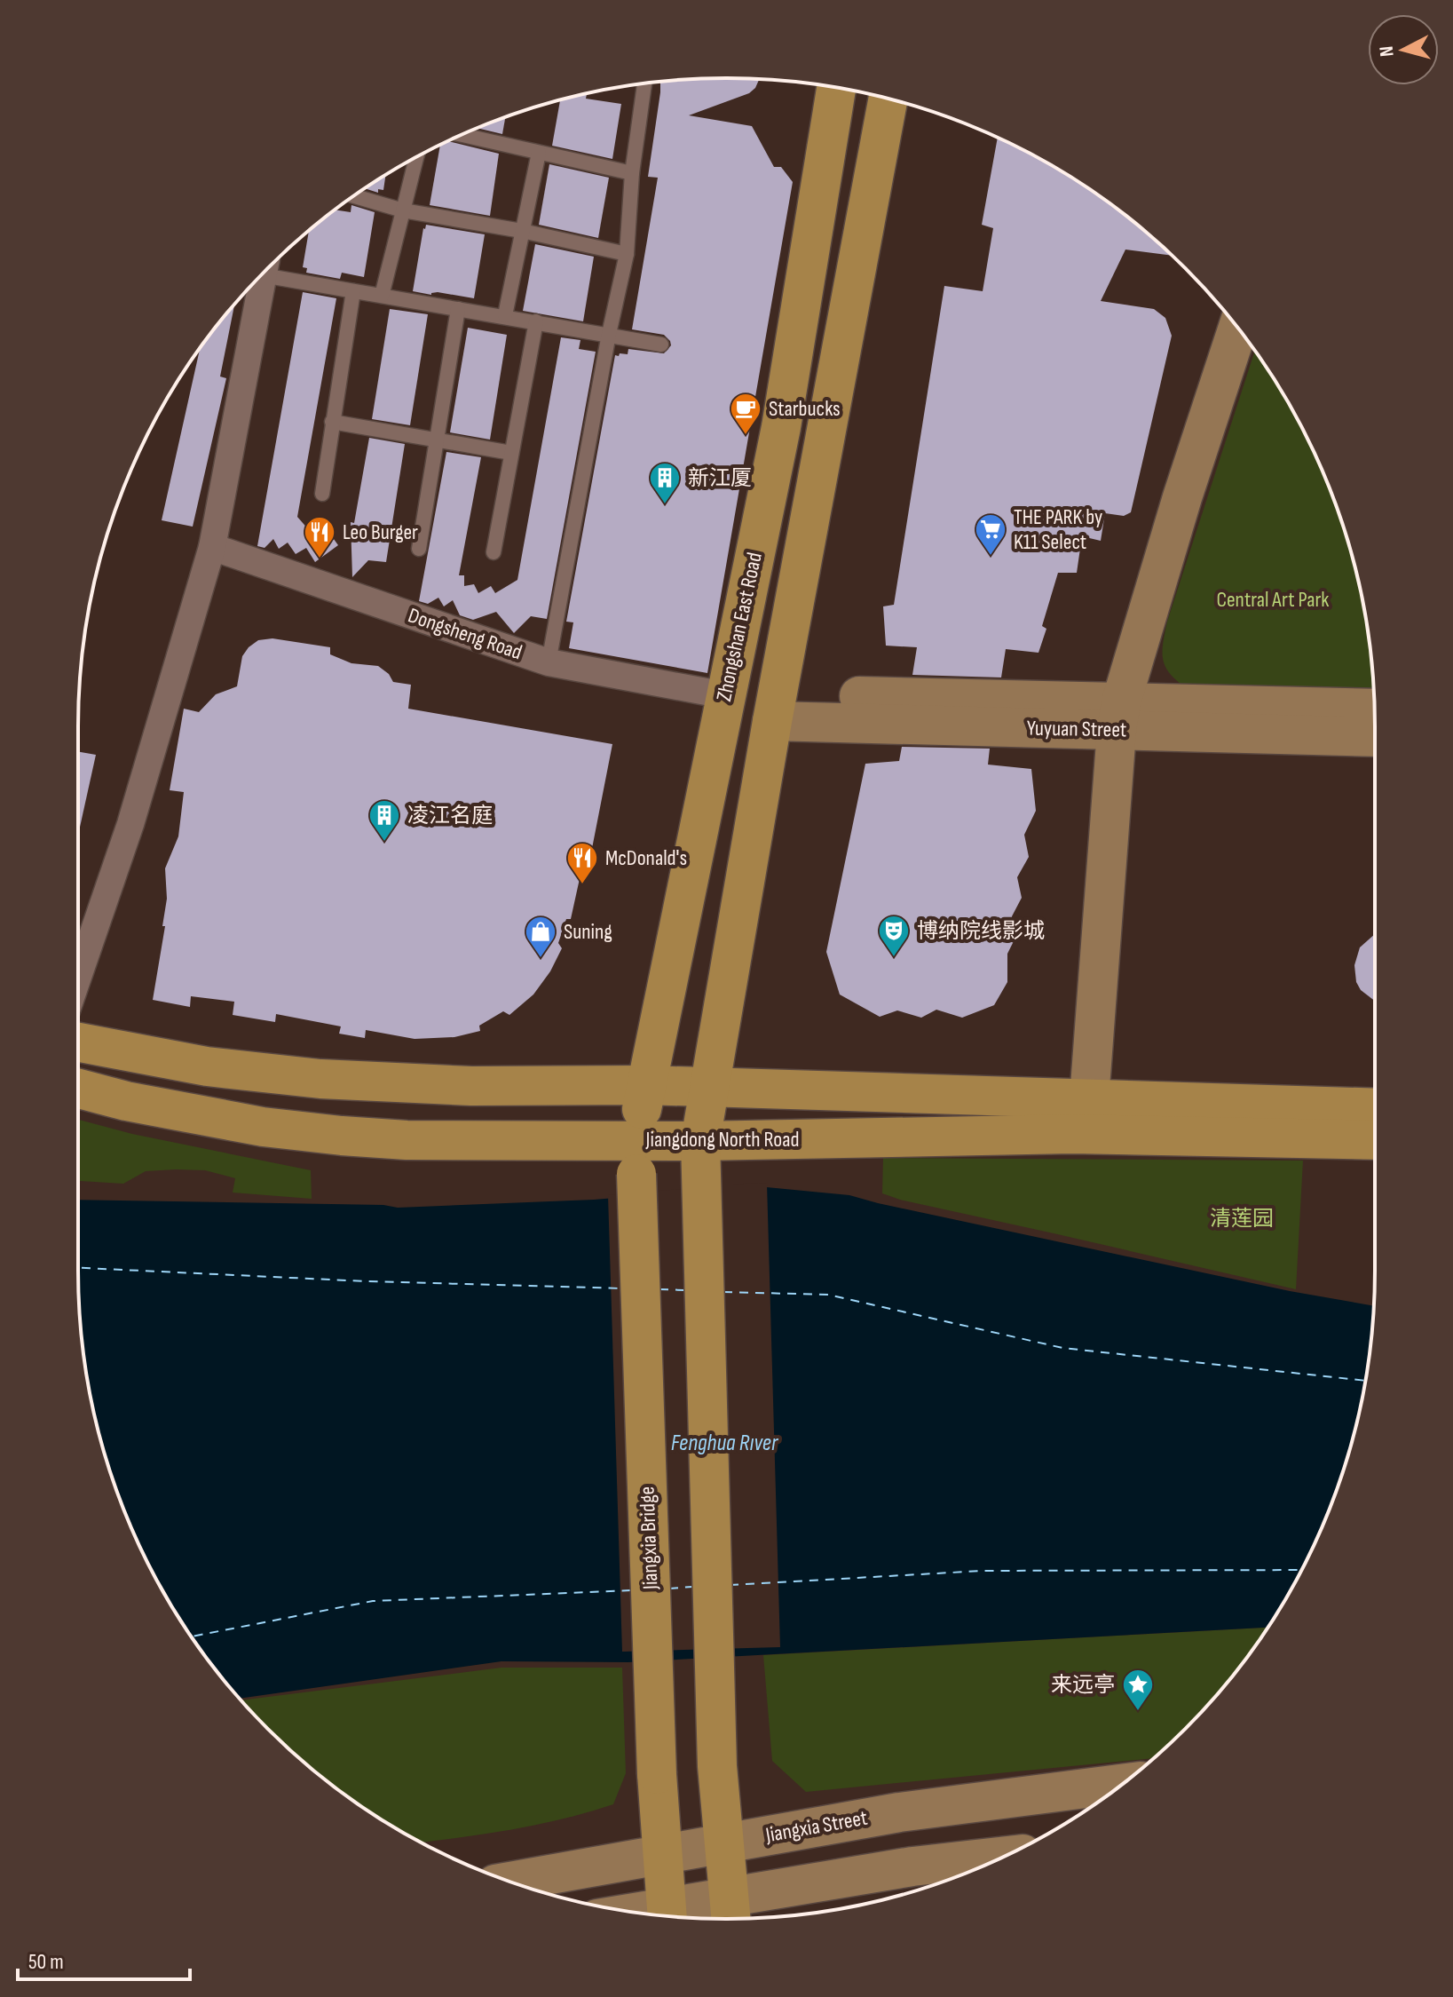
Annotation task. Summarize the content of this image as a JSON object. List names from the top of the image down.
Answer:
{
  "streets": {
    "main road": ["Zhongshan East Road", "Jiangdong North Road", "Jiangxia Bridge"],
    "street": ["Dongsheng Road", "Yuyuan Street", "Jiangxia Street"]
  },
  "crossings": [
    ["Zhongshan East Road", "Dongsheng Road"],
    ["Zhongshan East Road", "Jiangdong North Road"],
    ["Zhongshan East Road", "Jiangxia Bridge"],
    ["Jiangdong North Road", "Jiangxia Bridge"],
    ["Jiangxia Bridge", "Jiangxia Street"]
  ],
  "water": ["Fenghua Rıver"],
  "parks": ["Central Art Park", "清莲园"],
  "places": {
    "cafe": ["Starbucks"],
    "building": ["新江厦", "凌江名庭"],
    "supermarket": ["THE PARK by K11 Select"],
    "restaurant": ["Leo Burger", "McDonald's"],
    "theatre": ["博纳院线影城"],
    "shop": ["Suning"],
    "place": ["来远亭"]
  },
  "scale_bar": "50 m",
  "north": "left"
}
